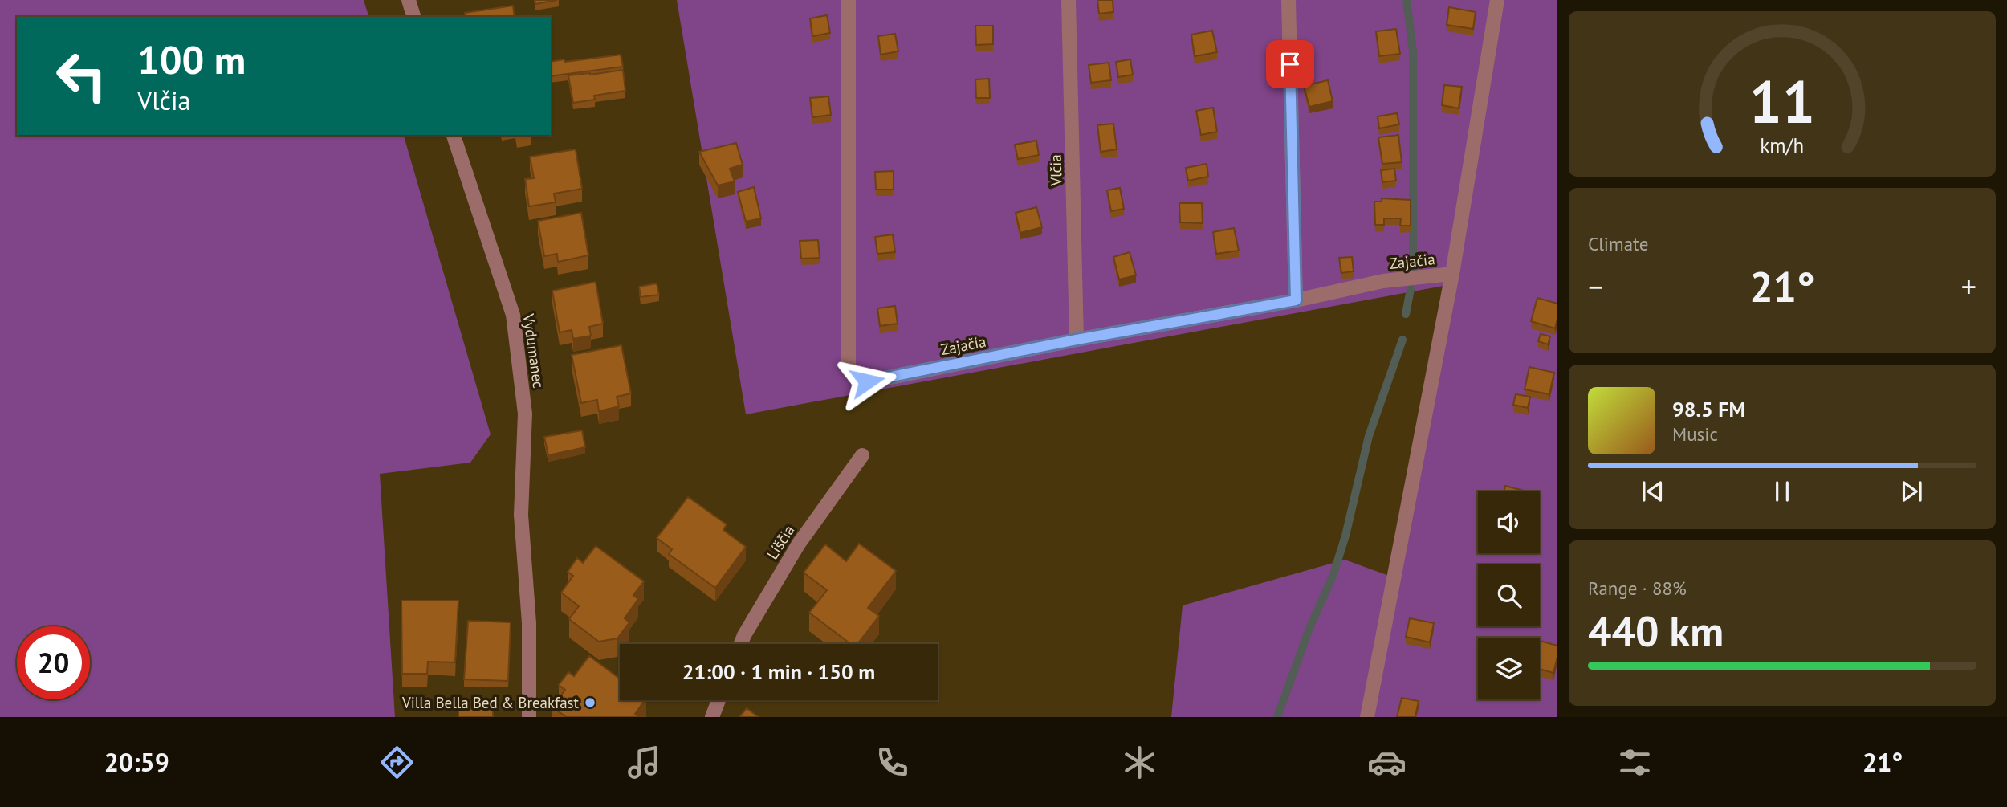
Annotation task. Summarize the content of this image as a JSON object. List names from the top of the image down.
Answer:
{
  "streets": {
    "street": [
      "Vlčia",
      "Zajačia",
      "Vydumanec",
      "Líščia"
    ]
  },
  "crossings": [
    ["Vlčia", "Zajačia"]
  ],
  "places": ["Villa Bella Bed & Breakfast"],
  "page": {
    "turn": ["100 m", "Vlčia"],
    "tile": [
      "Climate",
      ["Range · 88%", "440 km"]
    ],
    "heat": ["−", "21°", "+"],
    "song": ["98.5 FM", "Music"],
    "limit": "20",
    "trip": "21:00 · 1 min · 150 m",
    "tabs": ["20:59", "21°"],
    "gauge": ["11", "km/h"]
  }
}
